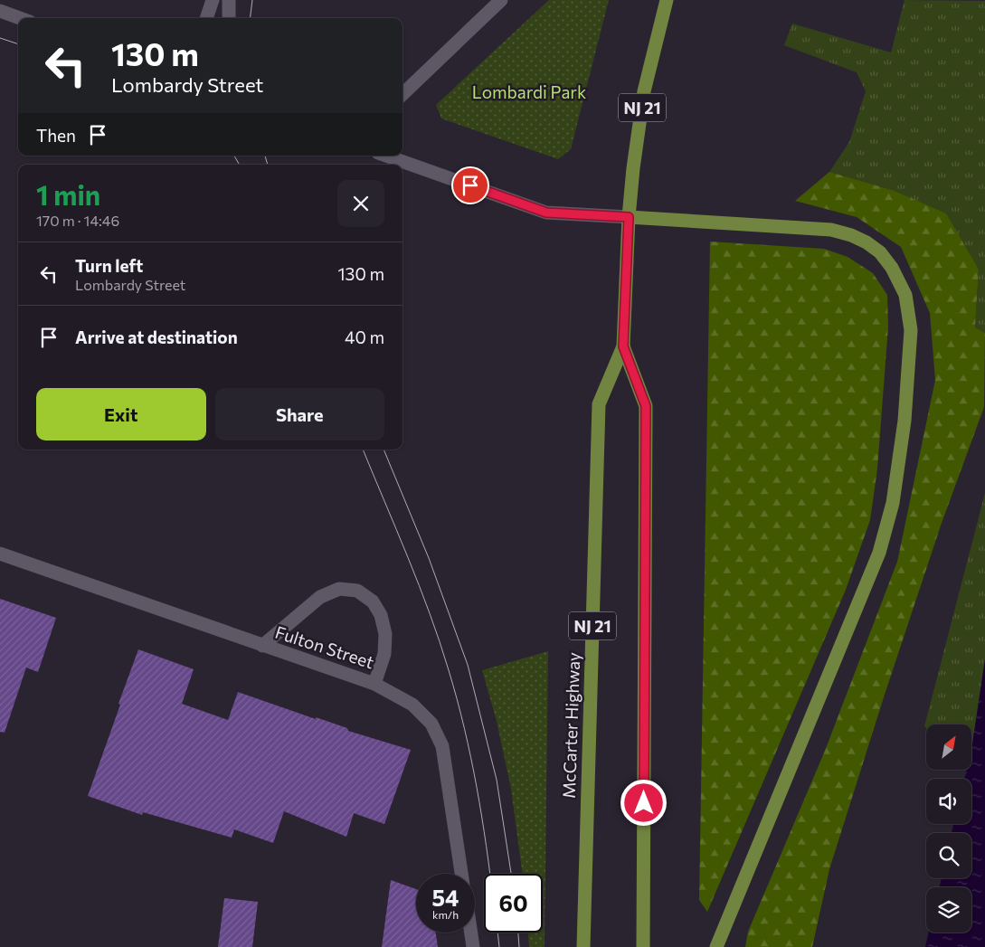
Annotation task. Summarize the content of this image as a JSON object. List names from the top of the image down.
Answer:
{
  "streets": {
    "main road": ["NJ 21", "McCarter Highway"],
    "street": ["Fulton Street"]
  },
  "parks": ["Lombardi Park"],
  "north": "top right",
  "page": {
    "turn": ["130 m", "Lombardy Street"],
    "then": "Then",
    "heading": ["1 min", "170 m · 14:46"],
    "list": [
      {
        "name": "Turn left",
        "note": "Lombardy Street",
        "value": "130 m"
      },
      {
        "name": "Arrive at destination",
        "value": "40 m"
      }
    ],
    "buttons": ["Exit", "Share"],
    "speed": "54 km/h",
    "limit": "60"
  }
}
